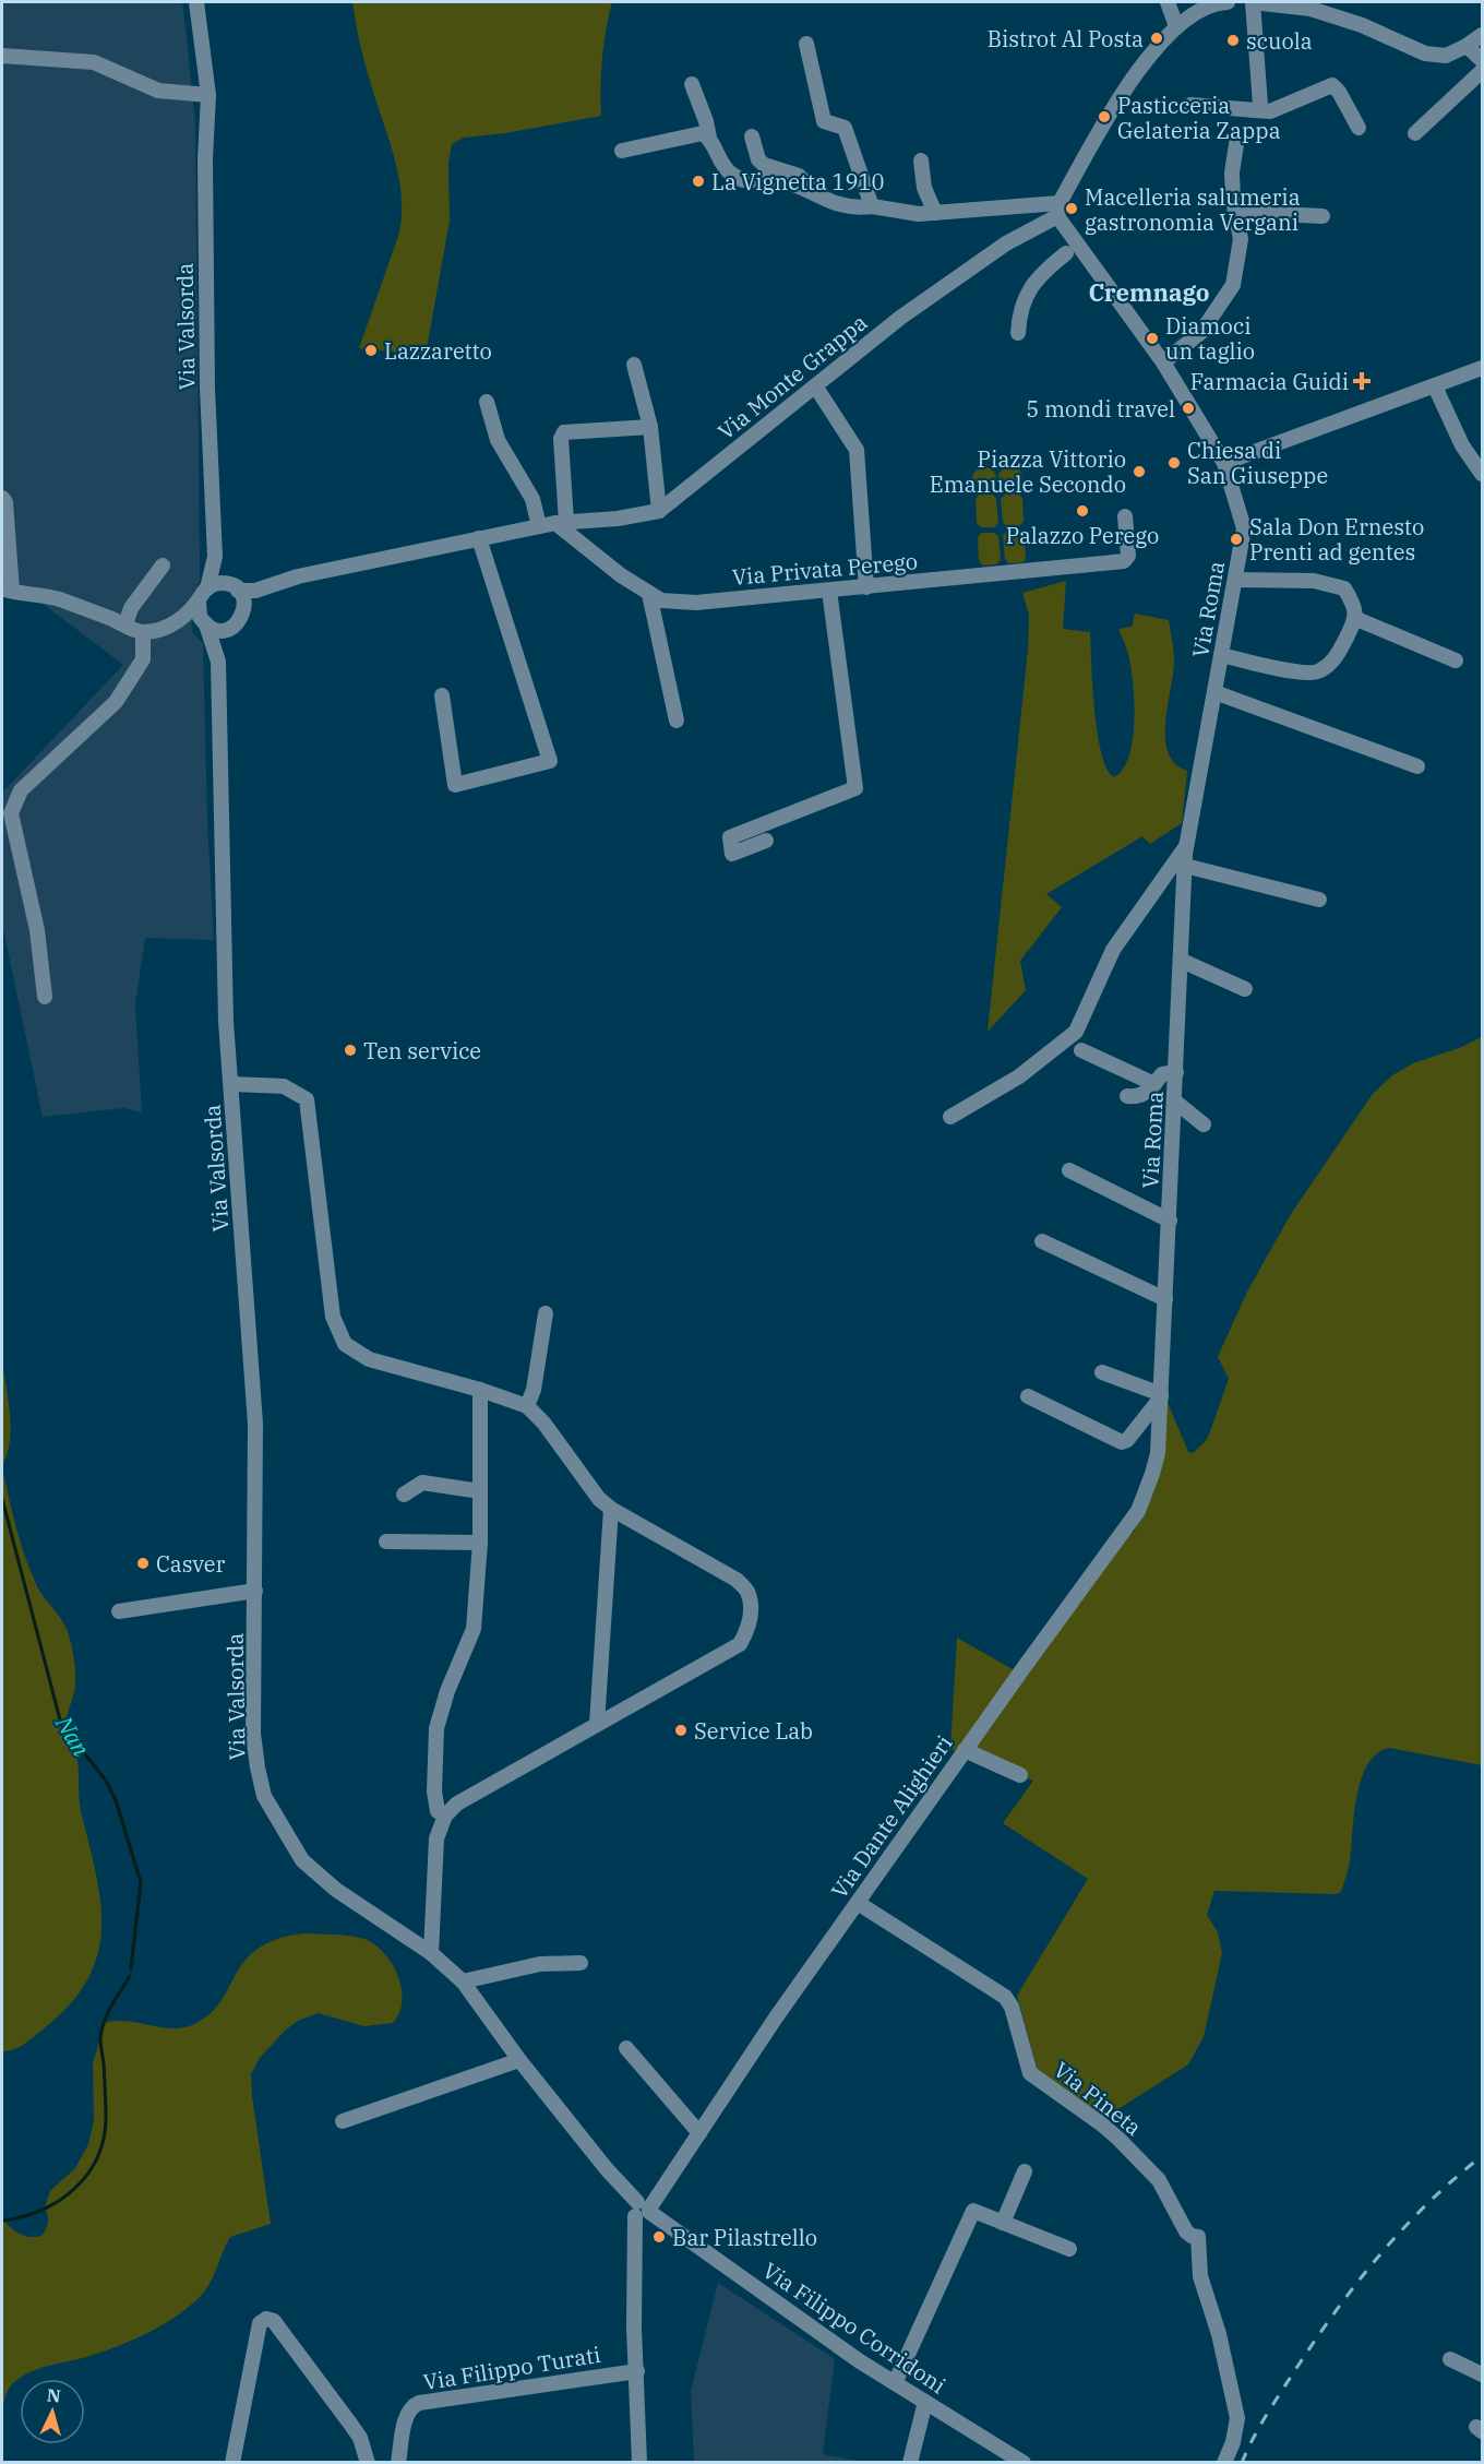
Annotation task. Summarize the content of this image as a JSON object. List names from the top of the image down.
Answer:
{
  "streets": {
    "street": [
      "Via Valsorda",
      "Via Monte Grappa",
      "Via Privata Perego",
      "Via Roma",
      "Via Dante Alighieri",
      "Via Pineta",
      "Via Filippo Corridoni",
      "Via Filippo Turati"
    ]
  },
  "crossings": [
    ["Via Valsorda", "Via Monte Grappa"],
    ["Via Valsorda", "Via Dante Alighieri"],
    ["Via Valsorda", "Via Filippo Corridoni"],
    ["Via Monte Grappa", "Via Privata Perego"],
    ["Via Monte Grappa", "Via Roma"],
    ["Via Roma", "Via Dante Alighieri"],
    ["Via Dante Alighieri", "Via Pineta"],
    ["Via Dante Alighieri", "Via Filippo Corridoni"]
  ],
  "districts": ["Cremnago"],
  "water": ["Nan"],
  "places": {
    "other": [
      "Bistrot Al Posta",
      "scuola",
      "Pasticceria Gelateria Zappa",
      "La Vignetta 1910",
      "Macelleria salumeria gastronomia Vergani",
      "Diamoci un taglio",
      "Lazzaretto",
      "5 mondi travel",
      "Chiesa di San Giuseppe",
      "Piazza Vittorio Emanuele Secondo",
      "Palazzo Perego",
      "Sala Don Ernesto Prenti ad gentes",
      "Ten service",
      "Casver",
      "Service Lab",
      "Bar Pilastrello"
    ],
    "health": ["Farmacia Guidi"]
  },
  "north": "top"
}
